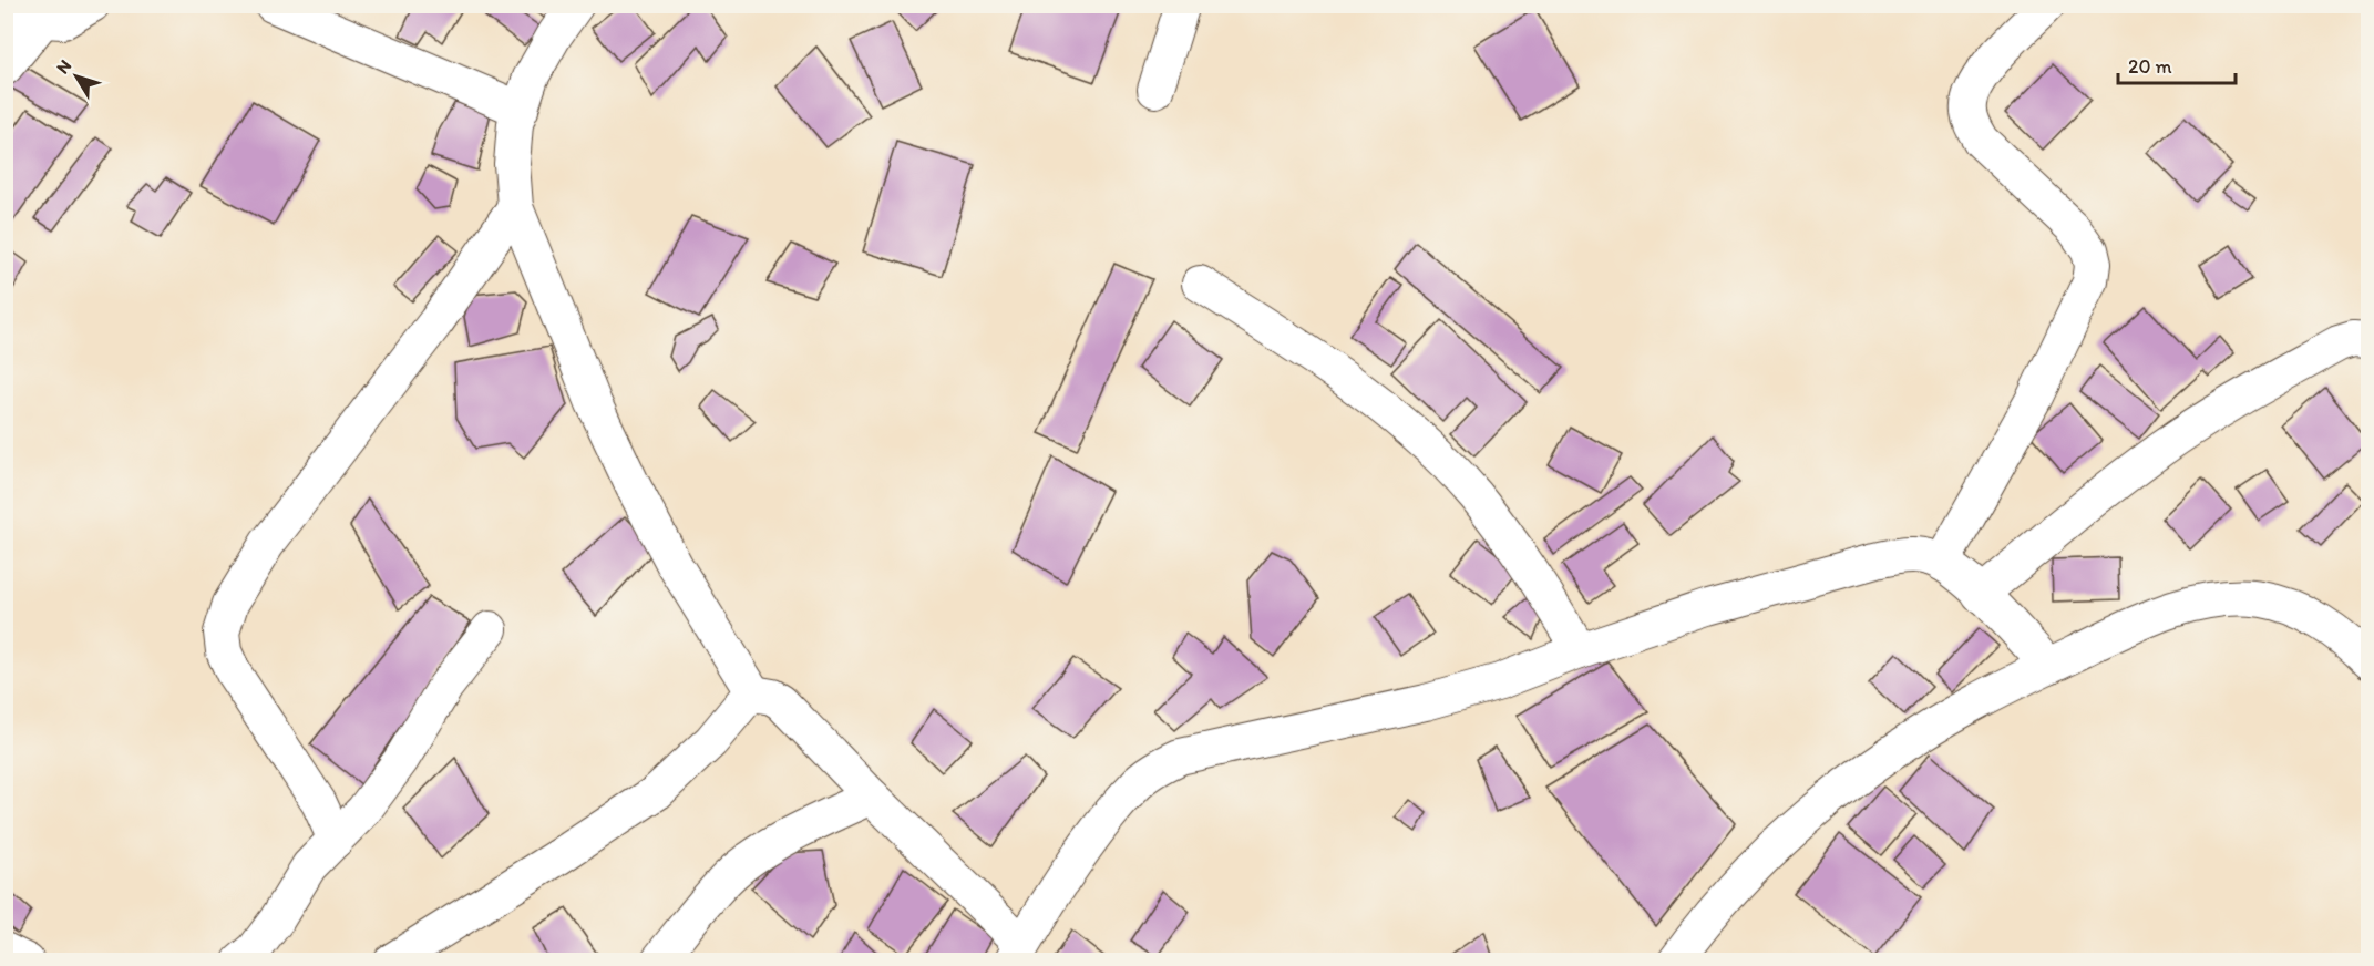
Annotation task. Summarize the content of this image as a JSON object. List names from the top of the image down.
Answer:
{
  "scale_bar": "20 m",
  "north": "top left"
}
